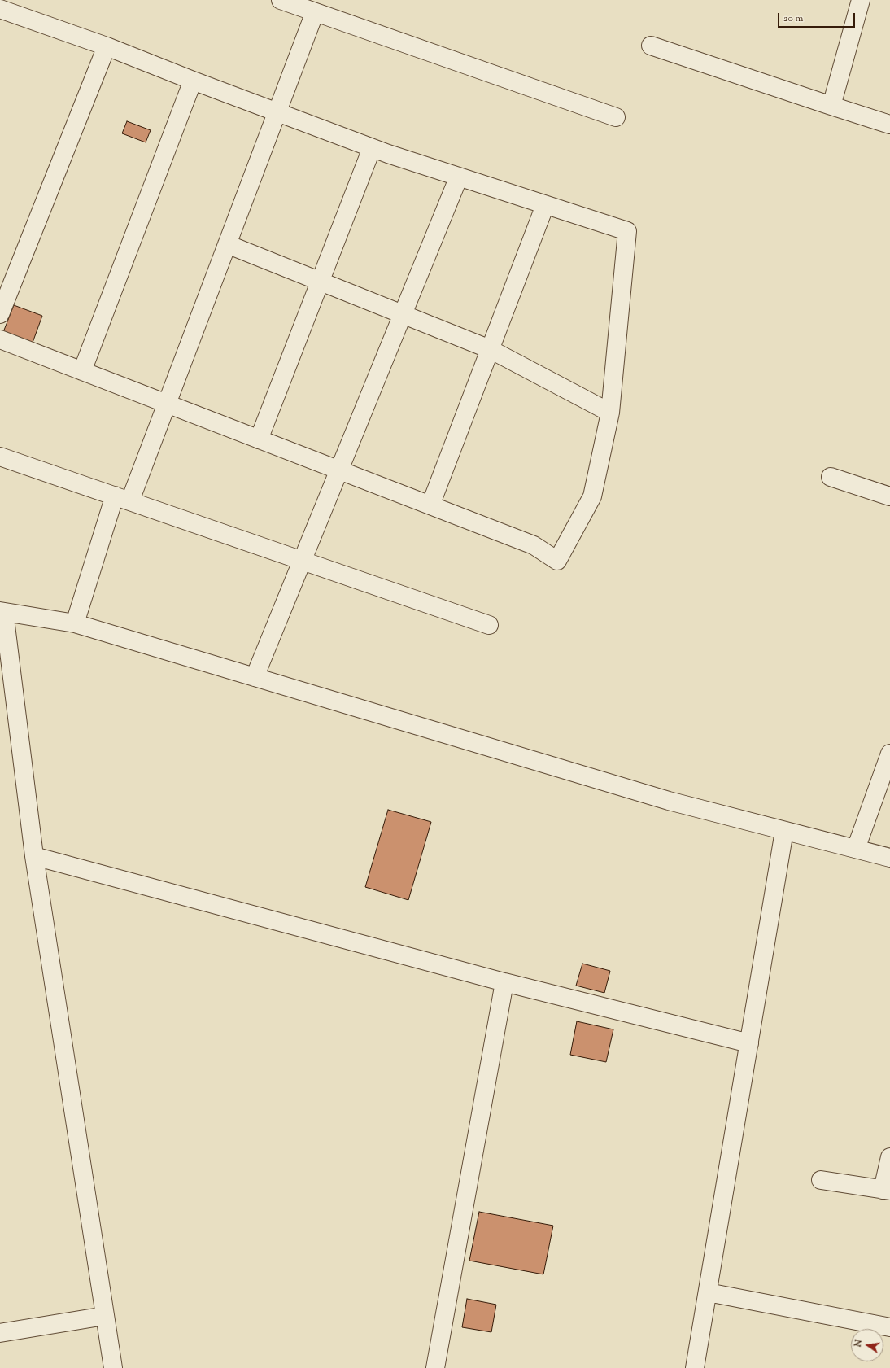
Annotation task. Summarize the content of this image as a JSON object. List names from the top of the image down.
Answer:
{
  "scale_bar": "20 m",
  "north": "left"
}
